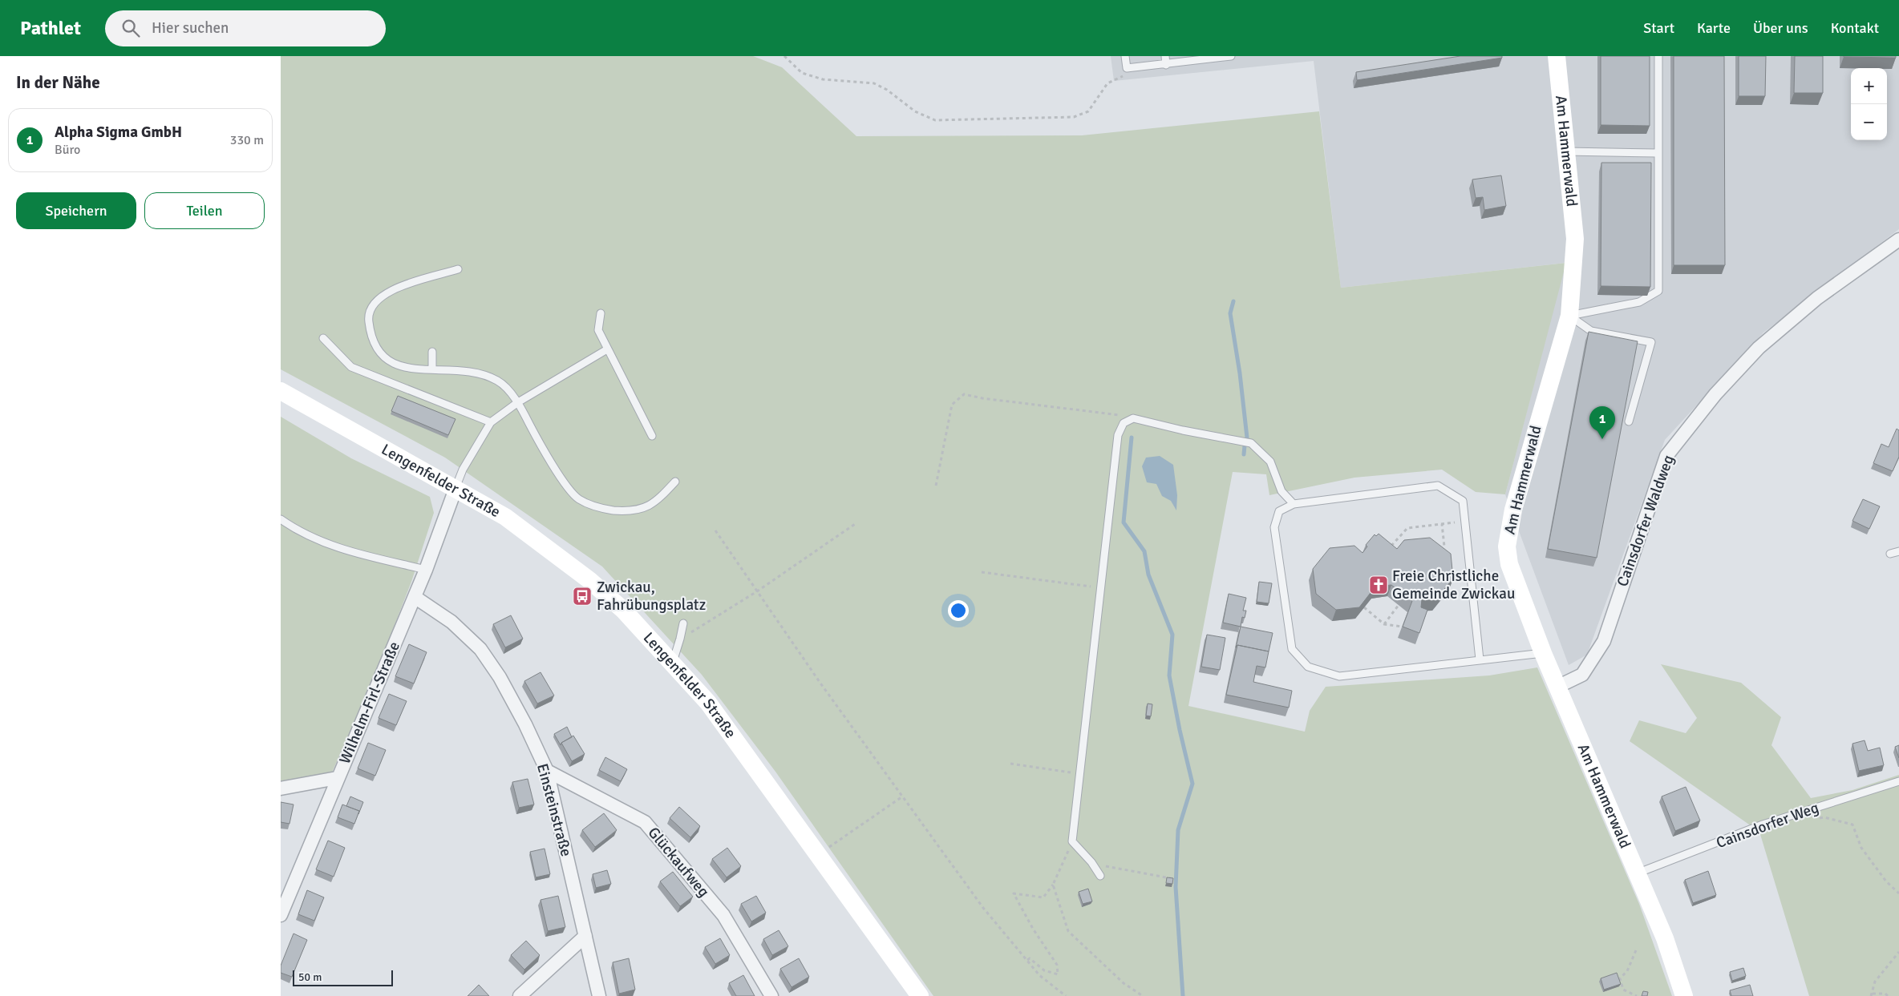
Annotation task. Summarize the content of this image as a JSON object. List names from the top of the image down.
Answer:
{
  "streets": {
    "main road": ["Am Hammerwald", "Lengenfelder Straße"],
    "street": [
      "Cainsdorfer Waldweg",
      "Wilhelm-Firl-Straße",
      "Einsteinstraße",
      "Glückaufweg"
    ],
    "lane": ["Cainsdorfer Weg"]
  },
  "crossings": [
    ["Am Hammerwald", "Cainsdorfer Waldweg"],
    ["Am Hammerwald", "Cainsdorfer Weg"],
    ["Lengenfelder Straße", "Wilhelm-Firl-Straße"],
    ["Wilhelm-Firl-Straße", "Einsteinstraße"],
    ["Einsteinstraße", "Glückaufweg"]
  ],
  "places": {
    "church": ["Freie Christliche Gemeinde Zwickau"],
    "bus stop": ["Zwickau, Fahrübungsplatz"]
  },
  "scale_bar": "50 m",
  "page": {
    "header": "Pathlet",
    "search": "Hier suchen",
    "nav": [
      "Start",
      "Karte",
      "Über uns",
      "Kontakt"
    ],
    "heading": "In der Nähe",
    "map_buttons": ["+", "−"],
    "list": [
      {
        "mark": "1",
        "name": "Alpha Sigma GmbH",
        "note": "Büro",
        "value": "330 m"
      }
    ],
    "buttons": ["Speichern", "Teilen"],
    "pins": "1",
    "scale": "50 m"
  }
}
